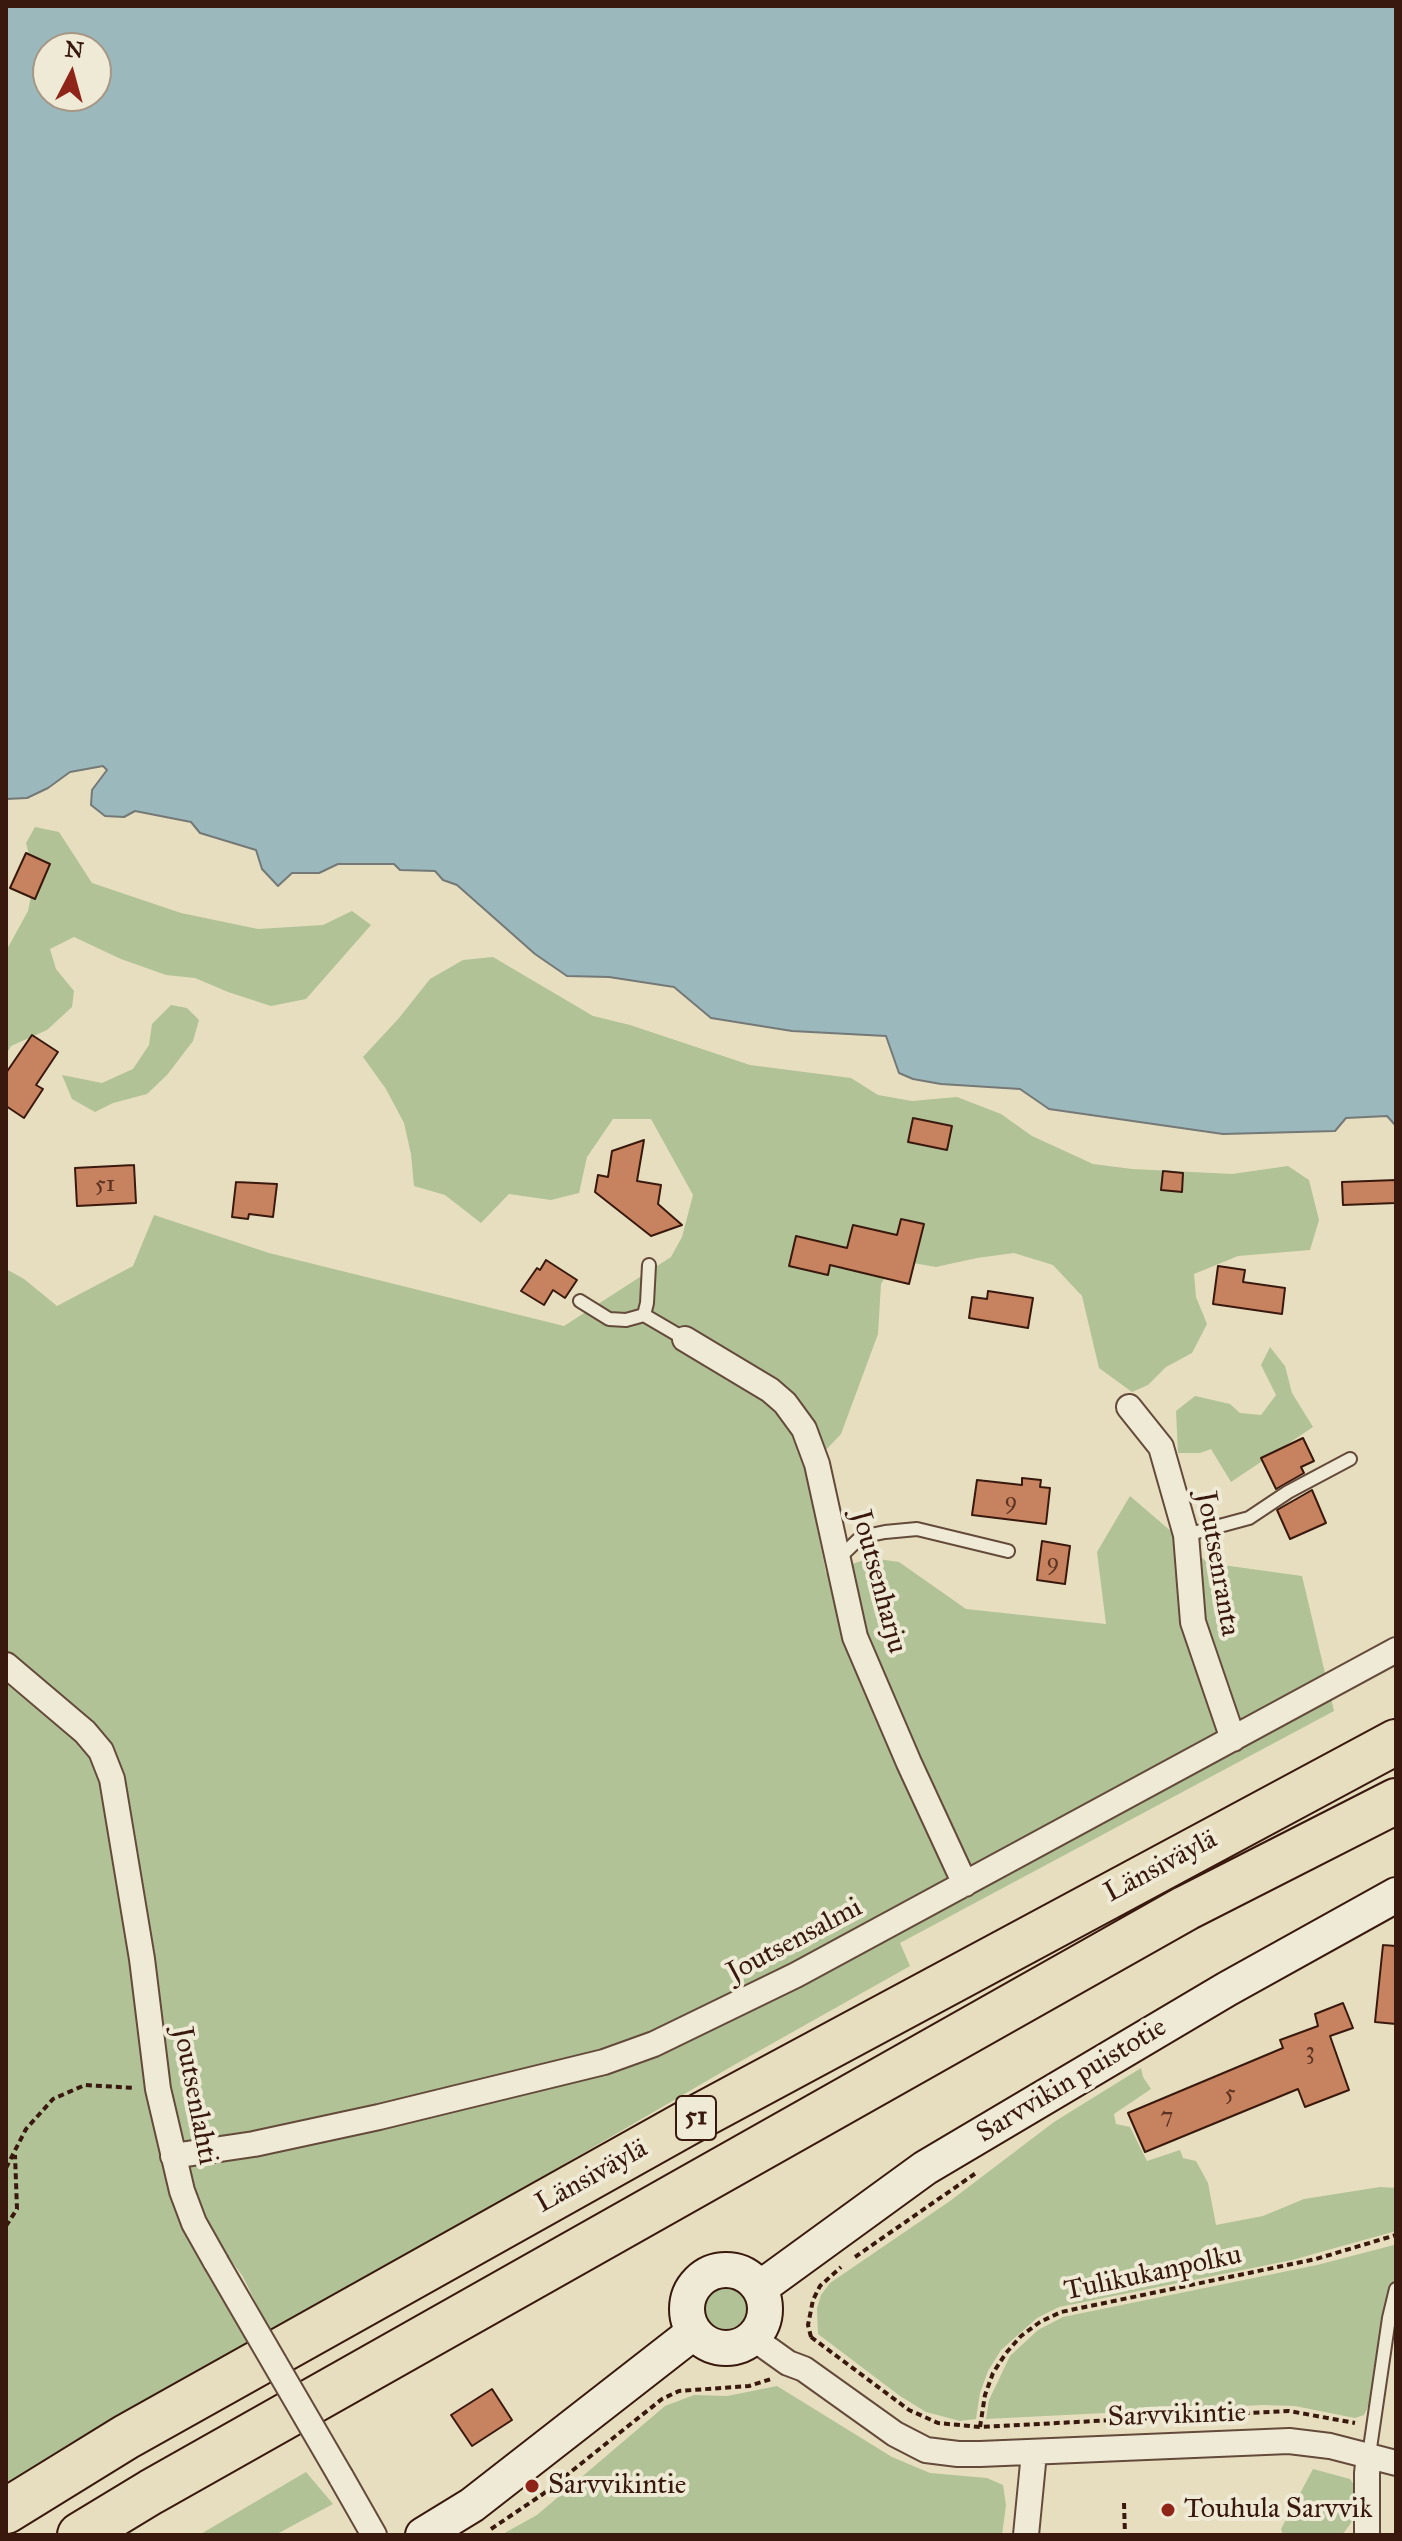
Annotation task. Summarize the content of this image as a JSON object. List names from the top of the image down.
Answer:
{
  "streets": {
    "highway": ["Länsiväylä", "51"],
    "main road": ["Sarvvikin puistotie"],
    "street": [
      "Joutsenranta",
      "Joutsenharju",
      "Joutsensalmi",
      "Joutsenlahti",
      "Sarvvikintie"
    ],
    "path": ["Tulikukanpolku"]
  },
  "crossings": [
    ["Joutsenranta", "Joutsensalmi"],
    ["Joutsenharju", "Joutsensalmi"],
    ["Joutsensalmi", "Joutsenlahti"],
    ["Sarvvikin puistotie", "Sarvvikintie"]
  ],
  "places": ["Sarvvikintie", "Touhula Sarvvik"],
  "house_numbers": [
    "51",
    "9",
    "9",
    "3",
    "5",
    "7"
  ],
  "north": "top"
}
